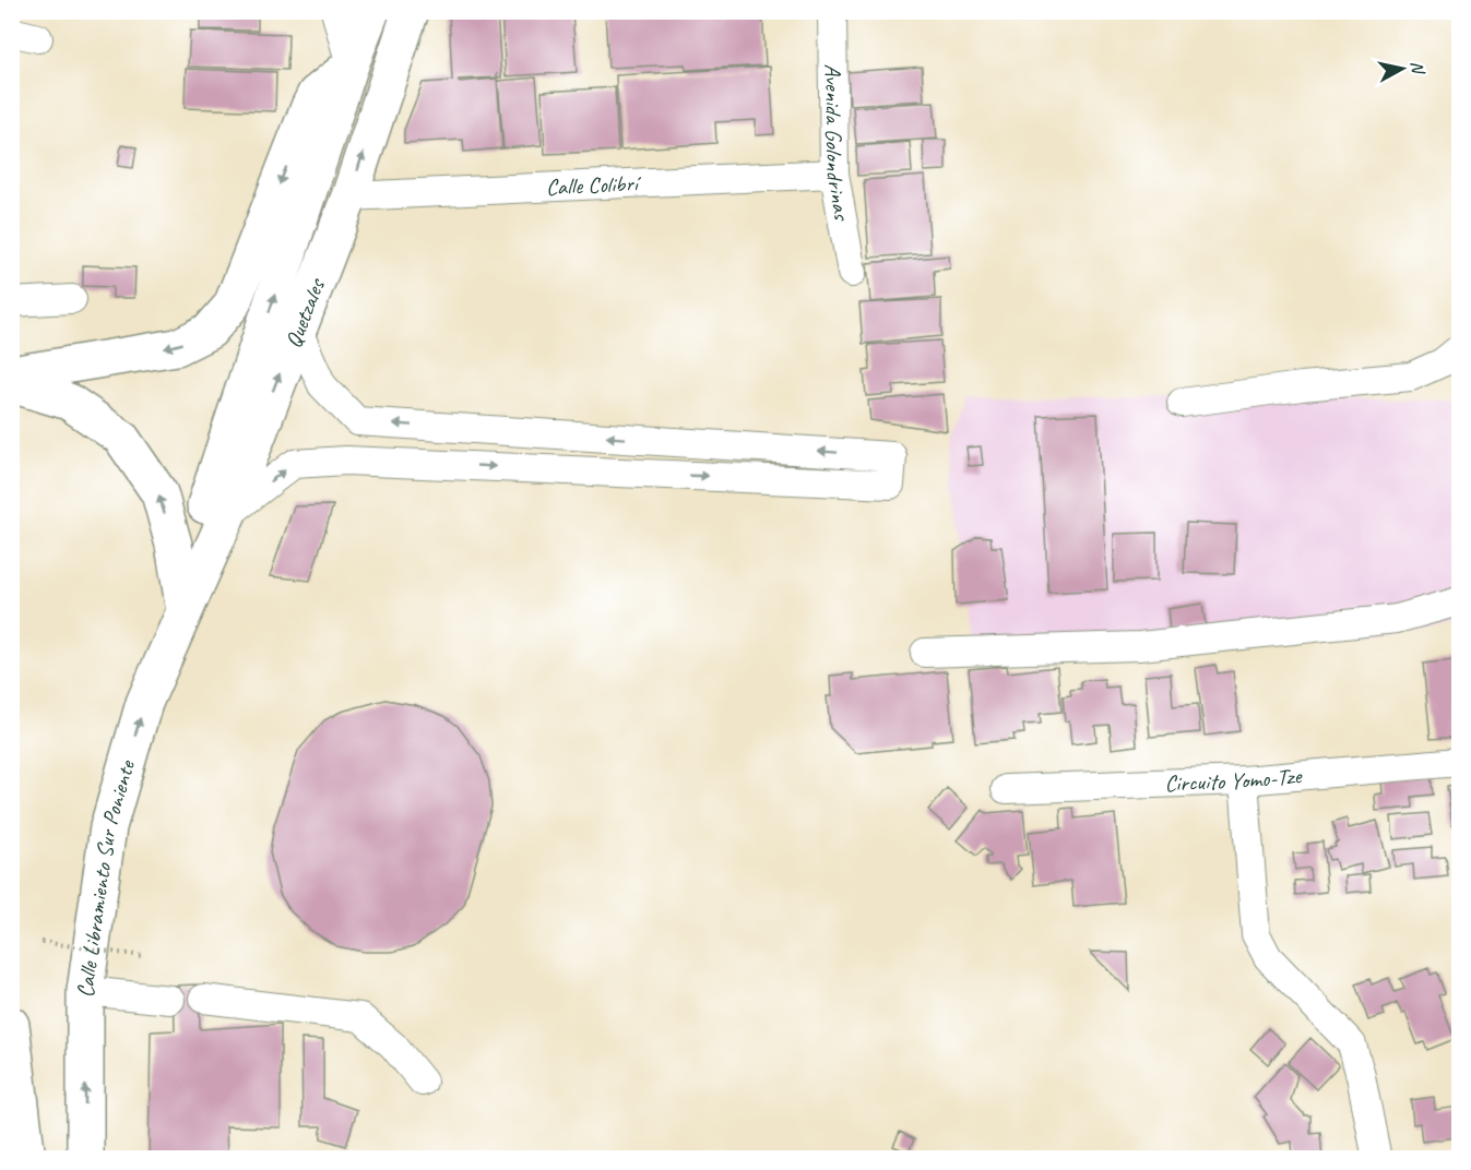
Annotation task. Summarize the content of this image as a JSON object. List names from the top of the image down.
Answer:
{
  "streets": {
    "main road": ["Quetzales", "Calle Libramiento Sur Poniente"],
    "street": ["Avenida Golondrinas", "Calle Colibrí", "Circuito Yomo-Tze"]
  },
  "crossings": [
    ["Avenida Golondrinas", "Calle Colibrí"],
    ["Calle Colibrí", "Quetzales"],
    ["Quetzales", "Calle Libramiento Sur Poniente"]
  ],
  "one_way": ["Calle Libramiento Sur Poniente"],
  "north": "right"
}
